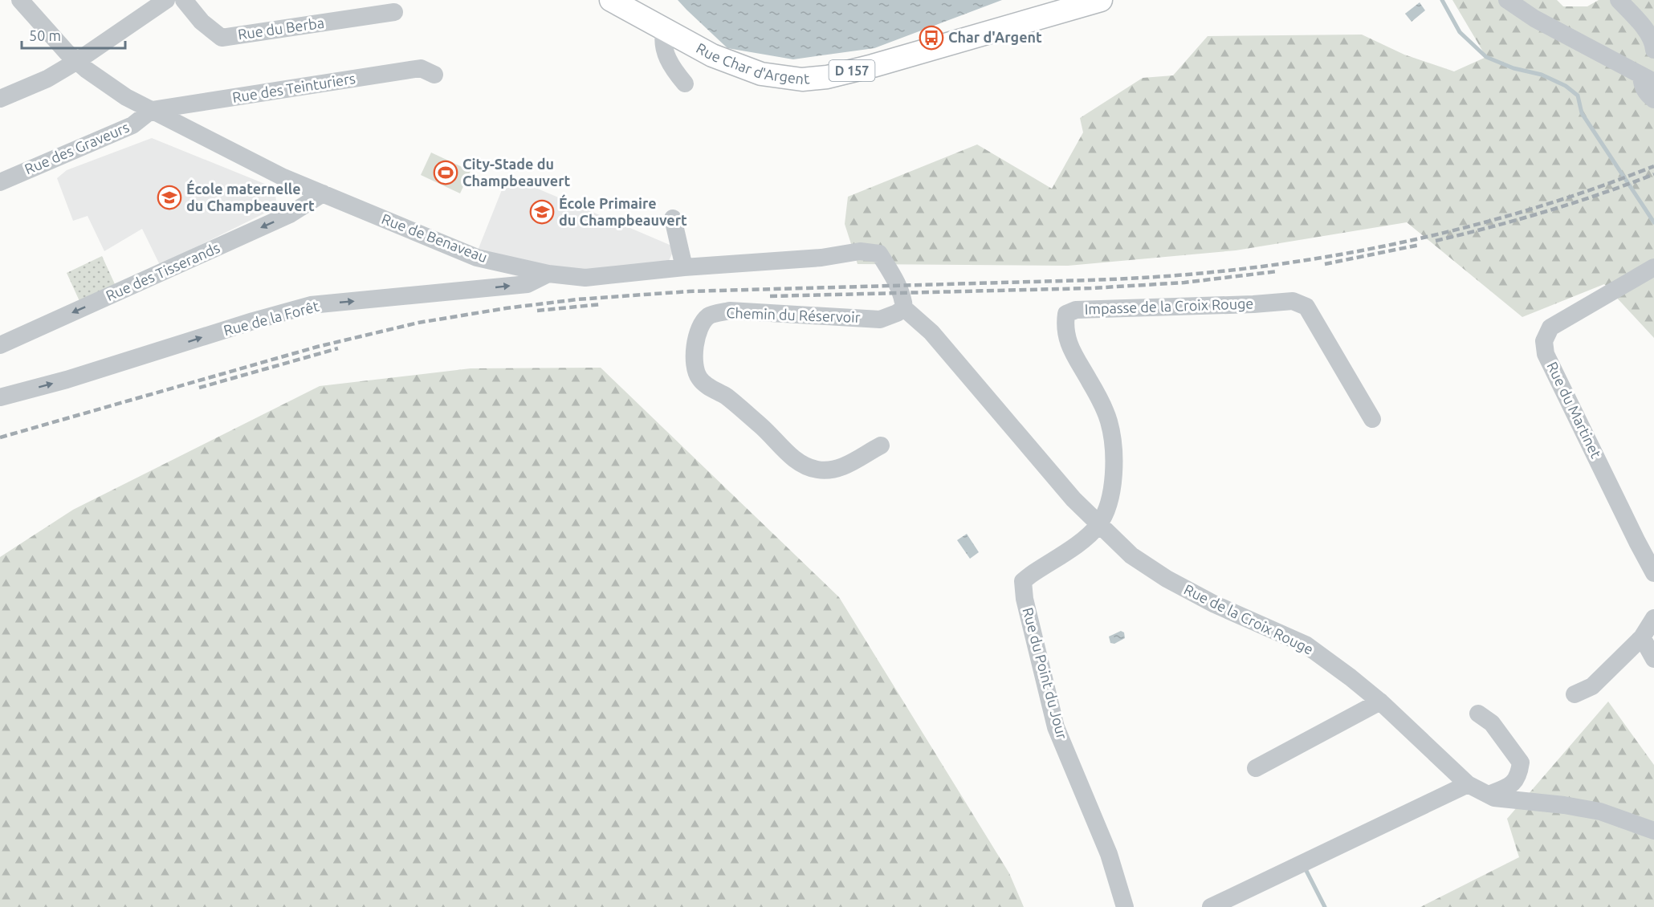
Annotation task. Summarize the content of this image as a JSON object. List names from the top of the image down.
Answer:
{
  "streets": {
    "main road": ["Rue Char d'Argent", "D 157"],
    "street": [
      "Rue du Berba",
      "Rue des Teinturiers",
      "Rue des Graveurs",
      "Rue de Benaveau",
      "Rue des Tisserands",
      "Impasse de la Croix Rouge",
      "Chemin du Réservoir",
      "Rue de la Forêt",
      "Rue du Martinet",
      "Rue de la Croix Rouge",
      "Rue du Point du Jour"
    ]
  },
  "crossings": [
    ["Rue des Teinturiers", "Rue des Graveurs"],
    ["Rue des Teinturiers", "Rue de Benaveau"],
    ["Rue des Graveurs", "Rue de Benaveau"],
    ["Rue de Benaveau", "Rue des Tisserands"],
    ["Rue de Benaveau", "Chemin du Réservoir"],
    ["Rue de Benaveau", "Rue de la Forêt"],
    ["Rue de Benaveau", "Rue de la Croix Rouge"],
    ["Impasse de la Croix Rouge", "Rue de la Croix Rouge"],
    ["Impasse de la Croix Rouge", "Rue du Point du Jour"],
    ["Chemin du Réservoir", "Rue de la Croix Rouge"],
    ["Rue de la Croix Rouge", "Rue du Point du Jour"]
  ],
  "one_way": ["Rue des Tisserands", "Rue de la Forêt"],
  "places": {
    "bus stop": ["Char d'Argent"],
    "sports": ["City-Stade du Champbeauvert"],
    "school or university": ["École maternelle du Champbeauvert", "École Primaire du Champbeauvert"]
  },
  "scale_bar": "50 m"
}
